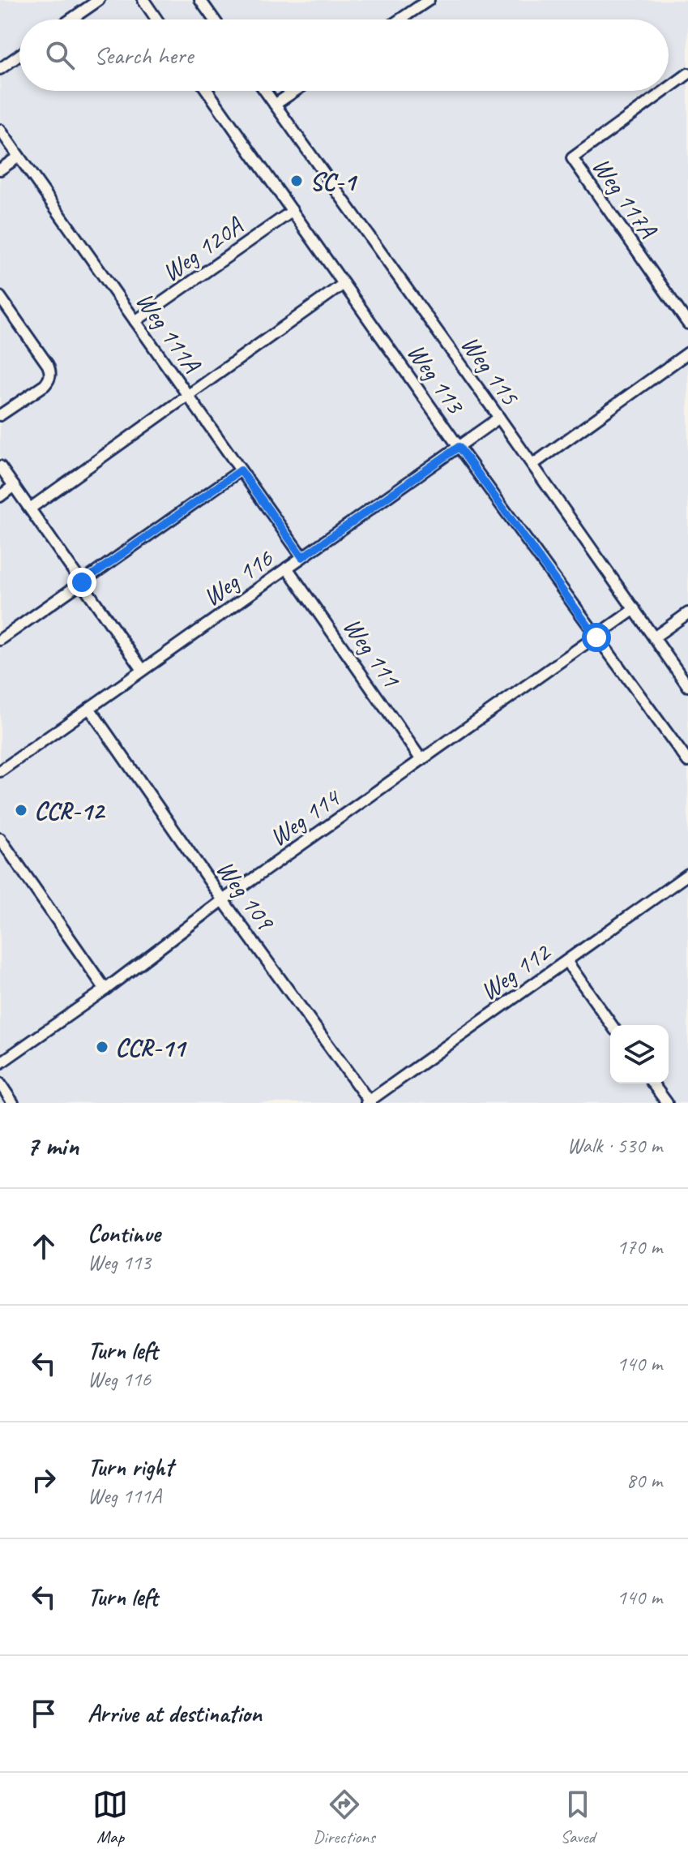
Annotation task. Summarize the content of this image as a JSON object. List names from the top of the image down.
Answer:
{
  "streets": {
    "lane": [
      "Weg 117A",
      "Weg 120A",
      "Weg 111A",
      "Weg 115",
      "Weg 113",
      "Weg 116",
      "Weg 111",
      "Weg 114",
      "Weg 109",
      "Weg 112"
    ]
  },
  "crossings": [
    ["Weg 120A", "Weg 111A"],
    ["Weg 120A", "Weg 113"],
    ["Weg 111A", "Weg 116"],
    ["Weg 115", "Weg 116"],
    ["Weg 115", "Weg 114"],
    ["Weg 113", "Weg 116"],
    ["Weg 113", "Weg 114"],
    ["Weg 116", "Weg 111"],
    ["Weg 116", "Weg 109"],
    ["Weg 111", "Weg 114"],
    ["Weg 114", "Weg 109"],
    ["Weg 109", "Weg 112"]
  ],
  "places": ["SC-1", "CCR-12", "CCR-11"],
  "page": {
    "search": "Search here",
    "heading": ["7 min", "Walk · 530 m"],
    "list": [
      ["Continue", "Weg 113", "170 m"],
      ["Turn left", "Weg 116", "140 m"],
      ["Turn right", "Weg 111A", "80 m"],
      ["Turn left", "140 m"],
      "Arrive at destination"
    ],
    "nav": ["Map", "Directions", "Saved"]
  }
}
